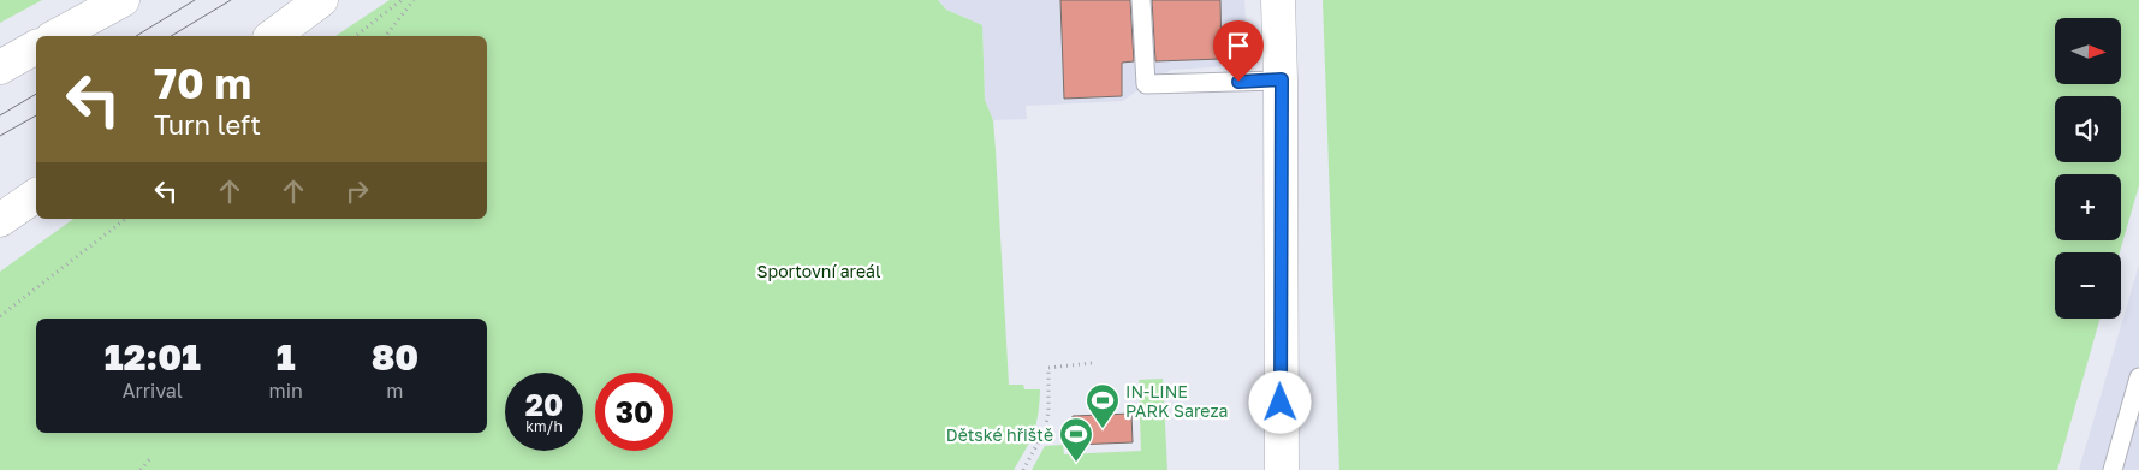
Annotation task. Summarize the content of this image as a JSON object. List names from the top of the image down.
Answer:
{
  "parks": ["Sportovní areál"],
  "places": {
    "sports": ["IN-LINE PARK Sareza", "Dětské hřiště"]
  },
  "north": "right",
  "page": {
    "map_buttons": ["+", "−"],
    "turn": ["70 m", "Turn left"],
    "eta": [
      "12:01",
      "Arrival",
      "1",
      "min",
      "80",
      "m"
    ],
    "speed": "20 km/h",
    "limit": "30"
  }
}
